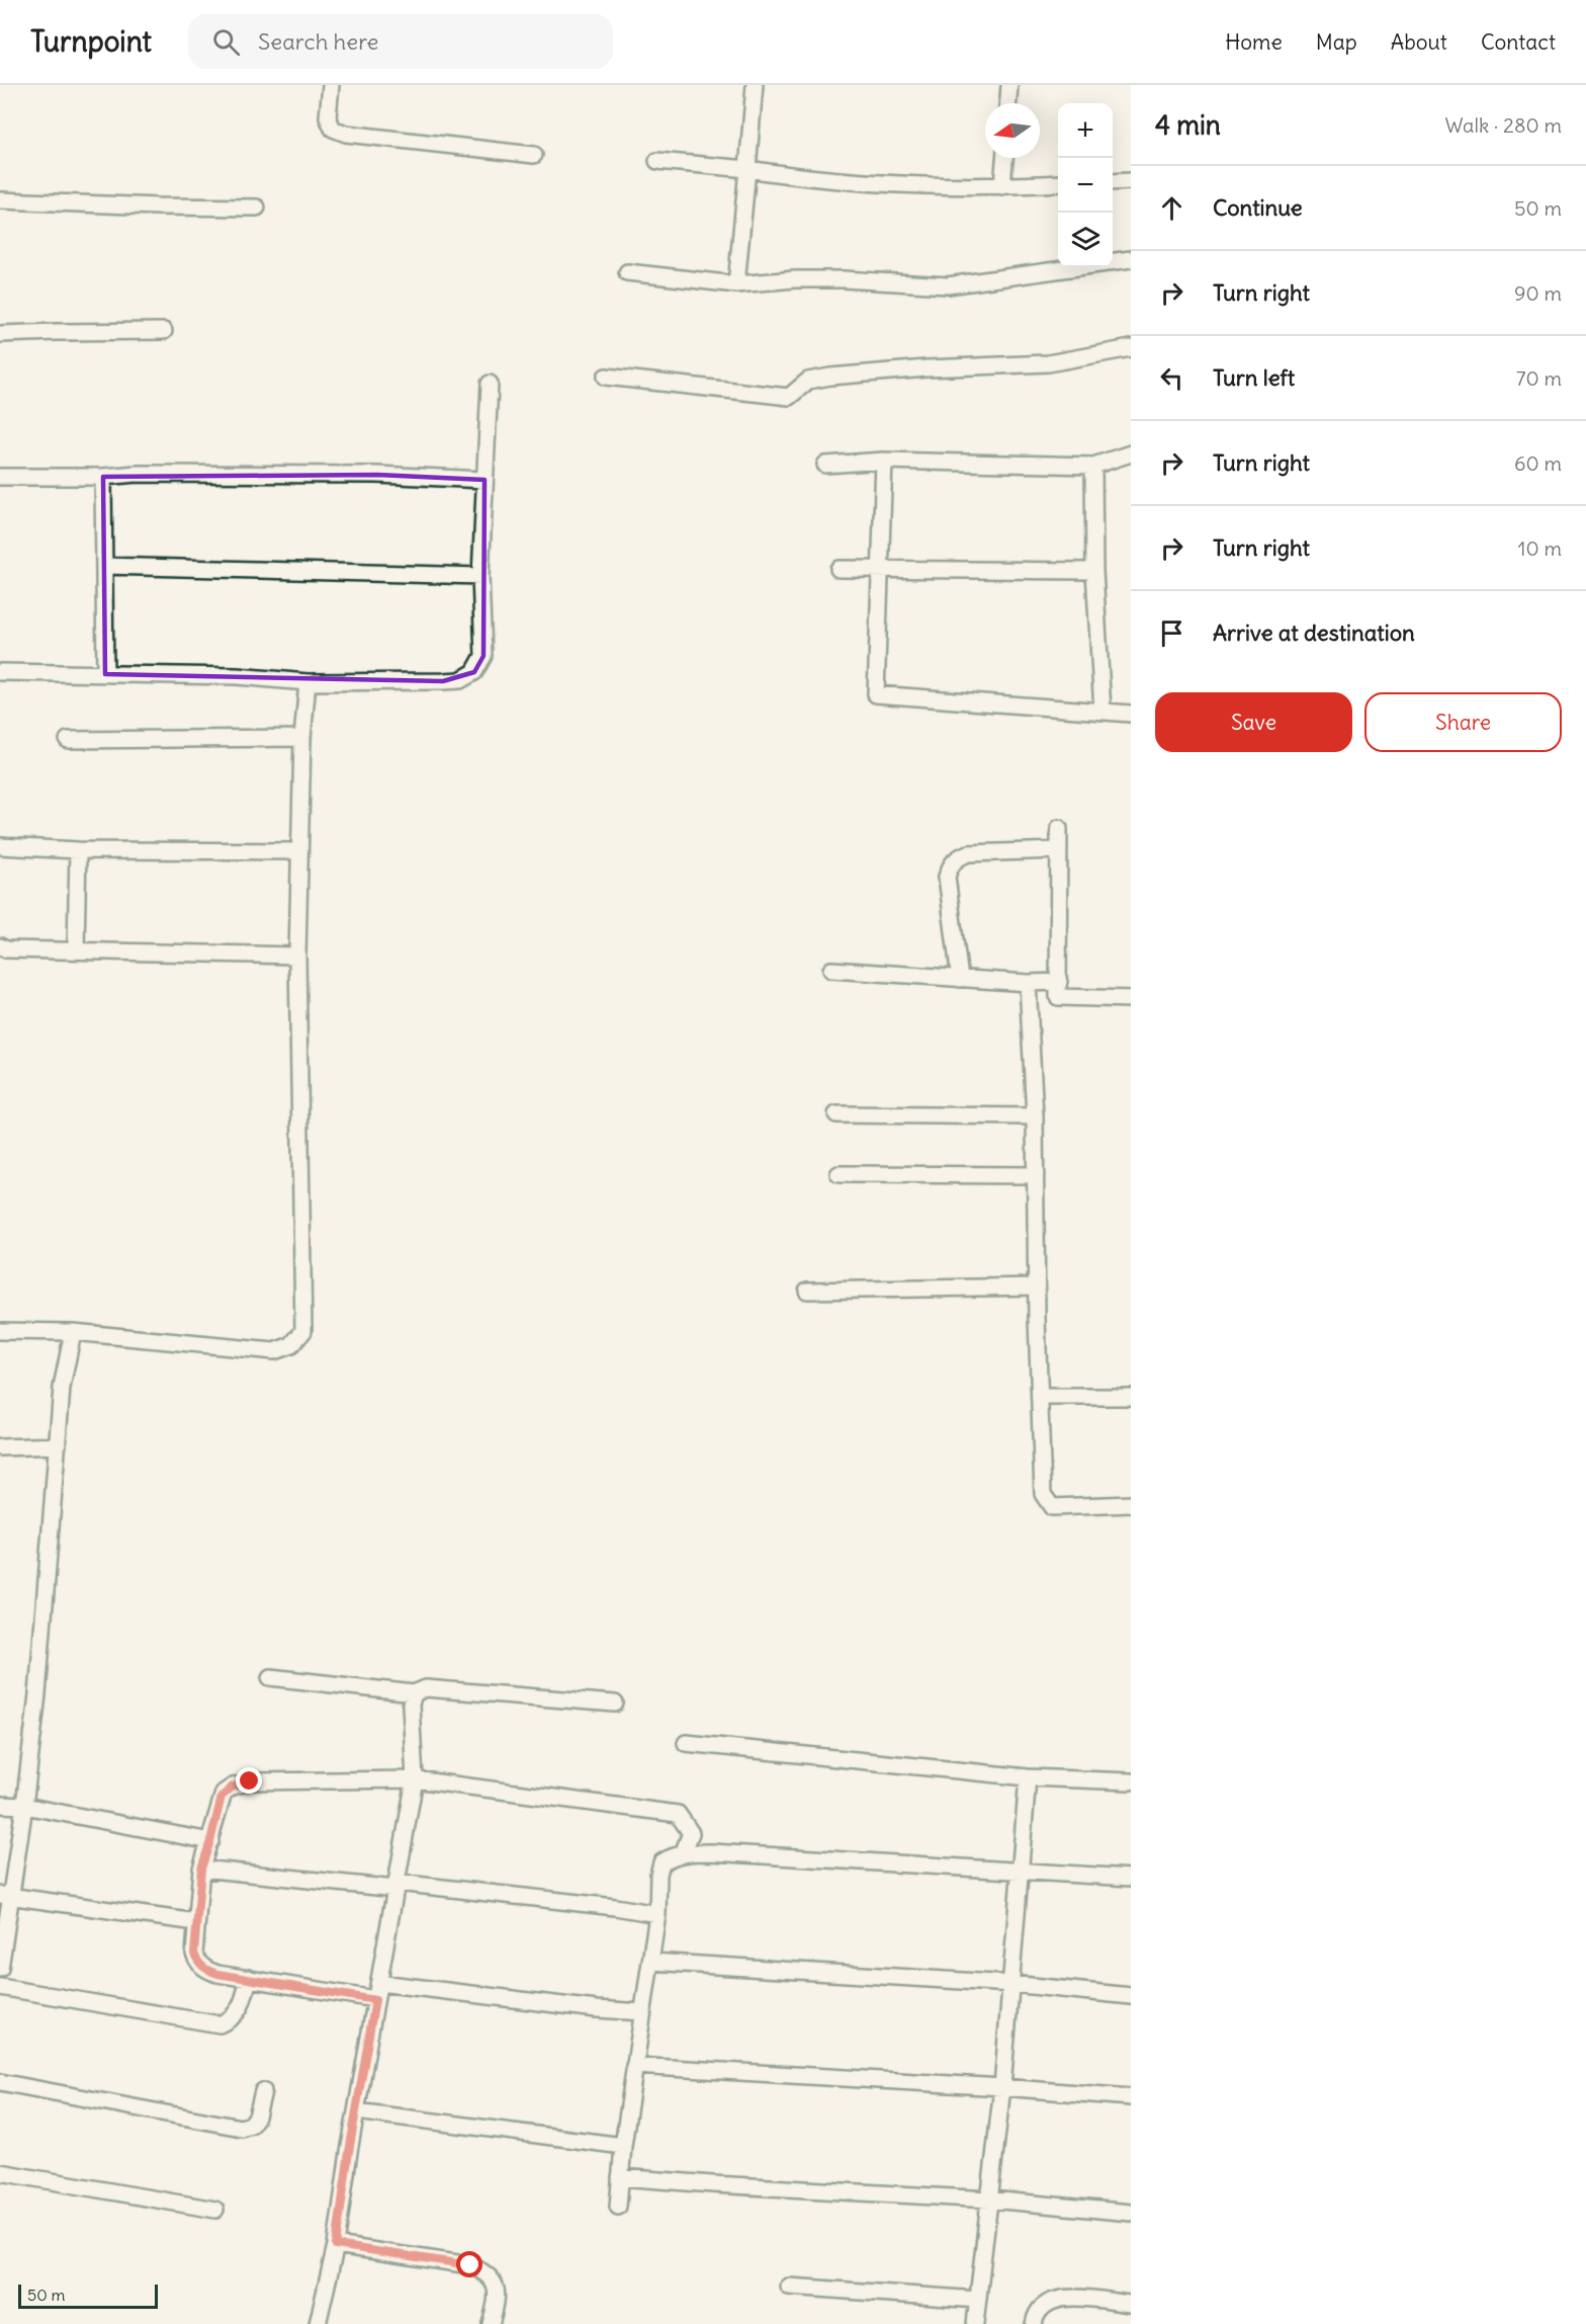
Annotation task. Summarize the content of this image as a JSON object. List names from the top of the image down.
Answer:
{
  "scale_bar": "50 m",
  "north": "left",
  "page": {
    "header": "Turnpoint",
    "search": "Search here",
    "nav": [
      "Home",
      "Map",
      "About",
      "Contact"
    ],
    "heading": ["4 min", "Walk · 280 m"],
    "map_buttons": ["+", "−"],
    "list": [
      ["Continue", "50 m"],
      ["Turn right", "90 m"],
      ["Turn left", "70 m"],
      ["Turn right", "60 m"],
      ["Turn right", "10 m"],
      "Arrive at destination"
    ],
    "buttons": ["Save", "Share"],
    "scale": "50 m"
  }
}
